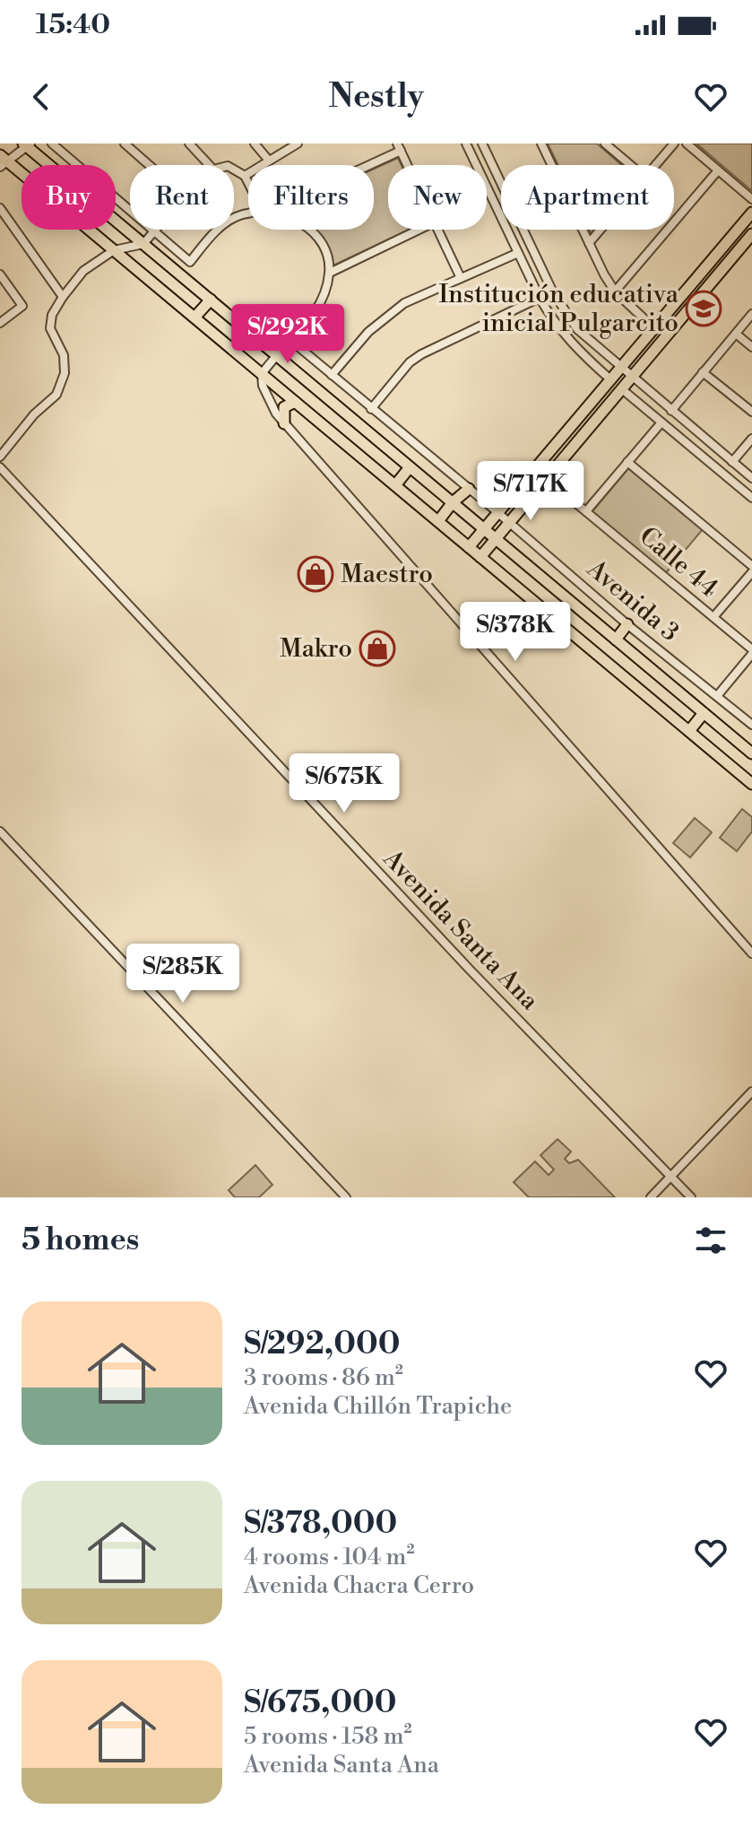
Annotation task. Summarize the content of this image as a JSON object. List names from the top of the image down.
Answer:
{
  "streets": {
    "street": ["Calle 44", "Avenida 3", "Avenida Santa Ana"]
  },
  "places": {
    "school or university": ["Institución educativa inicial Pulgarcito"],
    "shop": ["Maestro", "Makro"]
  },
  "page": {
    "status": "15:40",
    "header": "Nestly",
    "chip": [
      "Buy",
      "Rent",
      "Filters",
      "New",
      "Apartment"
    ],
    "price": [
      "S/292K",
      "S/717K",
      "S/378K",
      "S/675K",
      "S/285K"
    ],
    "heading": "5 homes",
    "list": [
      {
        "name": "S/292,000",
        "note": "3 rooms · 86 m² · Avenida Chillón Trapiche"
      },
      {
        "name": "S/378,000",
        "note": "4 rooms · 104 m² · Avenida Chacra Cerro"
      },
      {
        "name": "S/675,000",
        "note": "5 rooms · 158 m² · Avenida Santa Ana"
      }
    ]
  }
}
